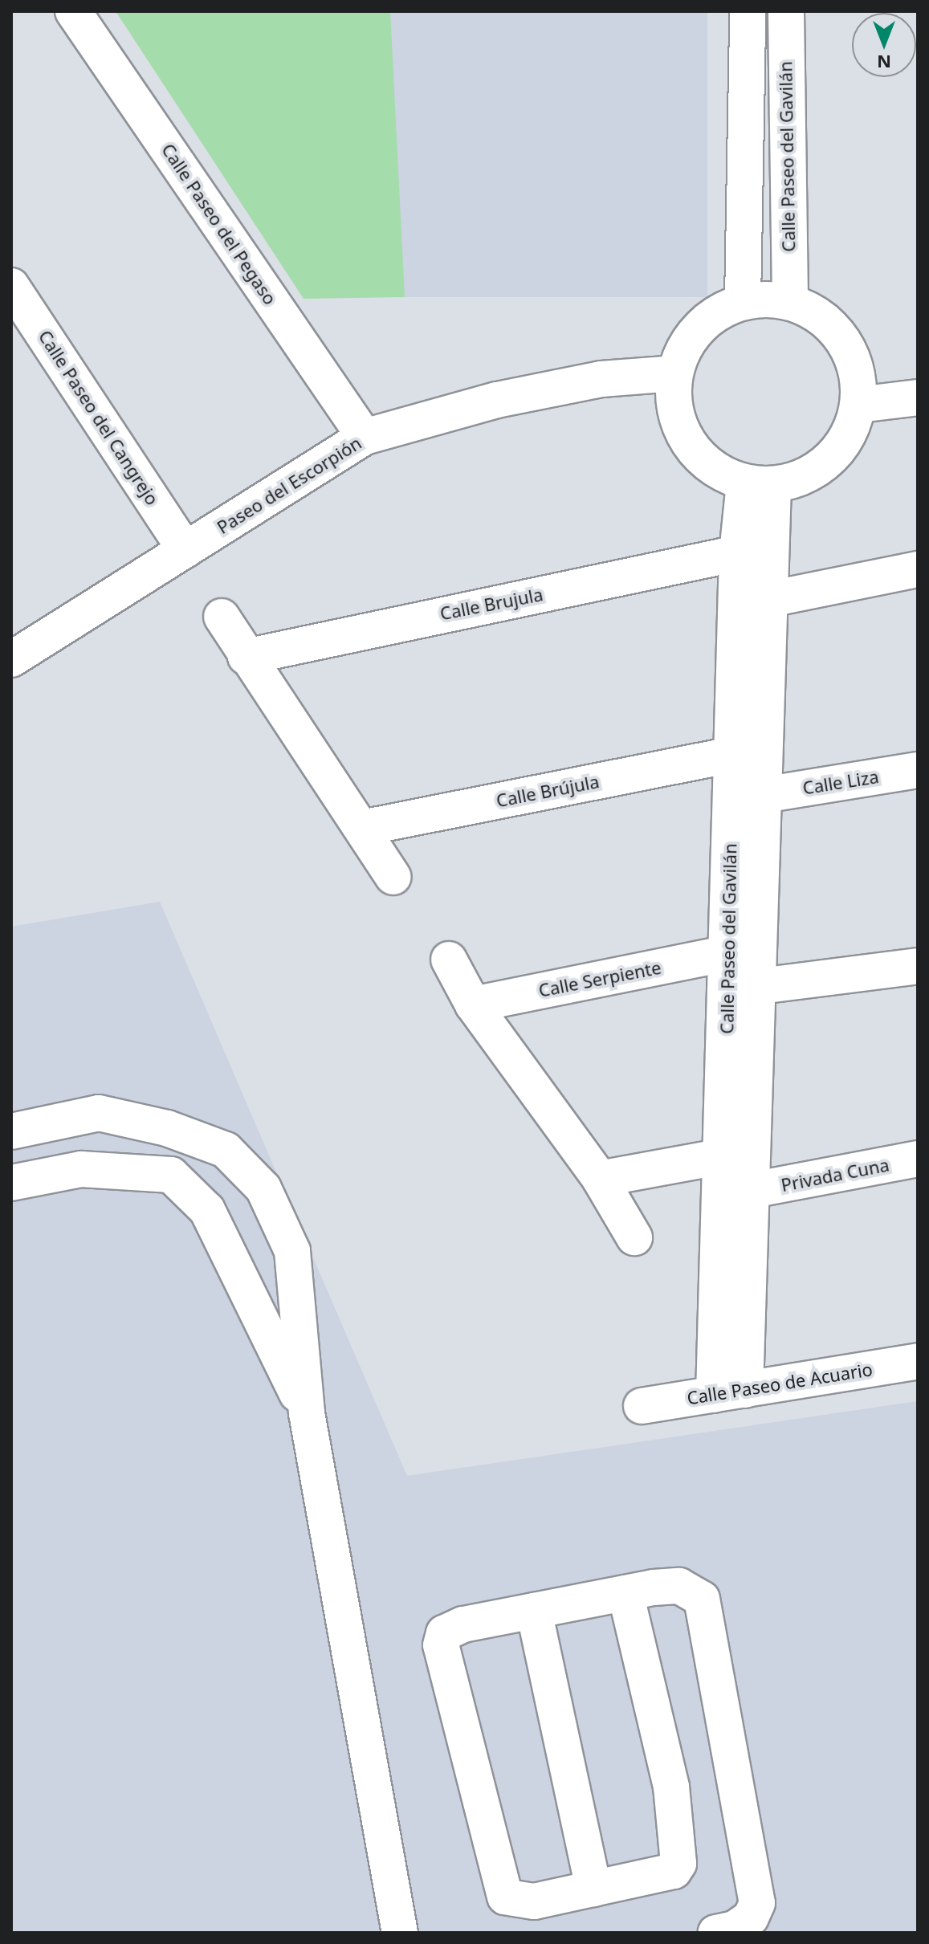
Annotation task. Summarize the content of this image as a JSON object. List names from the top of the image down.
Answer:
{
  "streets": {
    "street": [
      "Calle Paseo del Gavilán",
      "Calle Paseo del Pegaso",
      "Calle Paseo del Cangrejo",
      "Paseo del Escorpión",
      "Calle Brujula",
      "Calle Liza",
      "Calle Brújula",
      "Calle Serpiente",
      "Privada Cuna",
      "Calle Paseo de Acuario"
    ]
  },
  "crossings": [
    ["Calle Paseo del Gavilán", "Paseo del Escorpión"],
    ["Calle Paseo del Gavilán", "Calle Brujula"],
    ["Calle Paseo del Gavilán", "Calle Liza"],
    ["Calle Paseo del Gavilán", "Calle Brújula"],
    ["Calle Paseo del Gavilán", "Calle Serpiente"],
    ["Calle Paseo del Gavilán", "Privada Cuna"],
    ["Calle Paseo del Gavilán", "Calle Paseo de Acuario"],
    ["Calle Paseo del Pegaso", "Paseo del Escorpión"],
    ["Calle Paseo del Cangrejo", "Paseo del Escorpión"]
  ],
  "north": "bottom"
}
